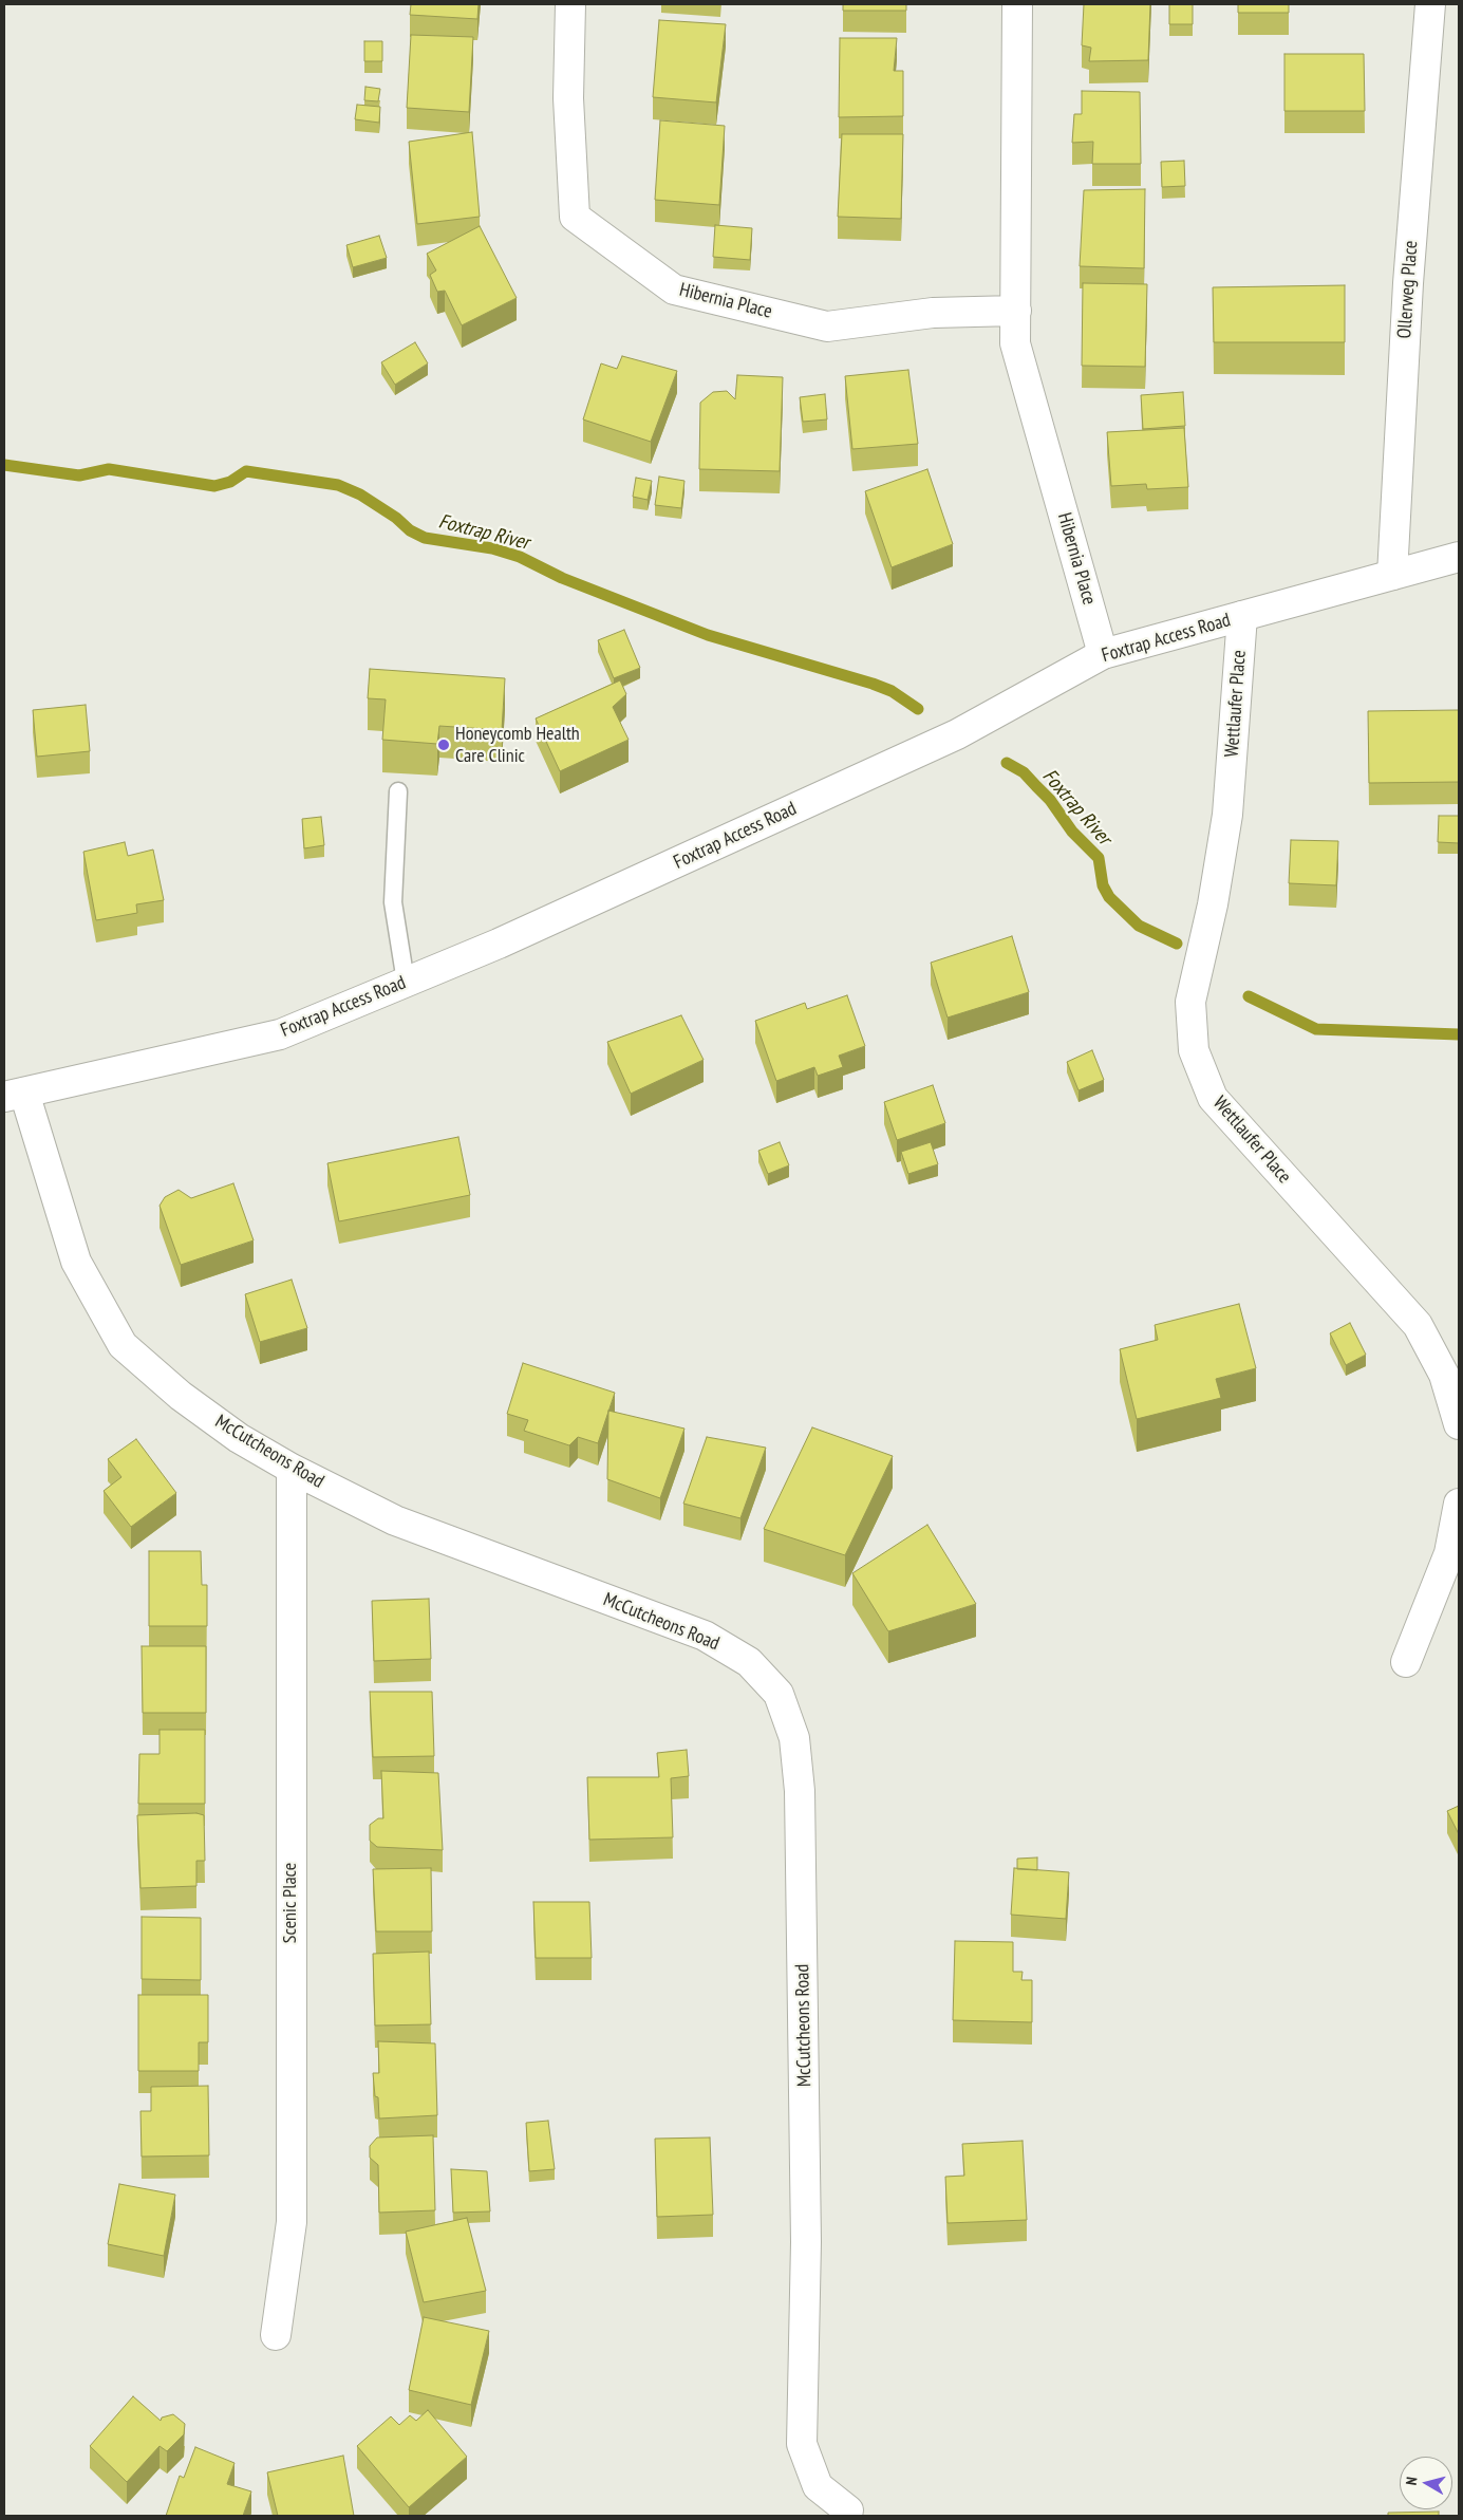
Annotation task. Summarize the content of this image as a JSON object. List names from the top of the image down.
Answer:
{
  "streets": {
    "street": [
      "Ollerweg Place",
      "Hibernia Place",
      "Foxtrap Access Road",
      "Wettlaufer Place",
      "McCutcheons Road",
      "Scenic Place"
    ]
  },
  "crossings": [
    ["Ollerweg Place", "Foxtrap Access Road"],
    ["Hibernia Place", "Foxtrap Access Road"],
    ["Foxtrap Access Road", "Wettlaufer Place"],
    ["Foxtrap Access Road", "McCutcheons Road"],
    ["McCutcheons Road", "Scenic Place"]
  ],
  "water": ["Foxtrap River"],
  "places": ["Honeycomb Health Care Clinic"],
  "north": "left"
}
